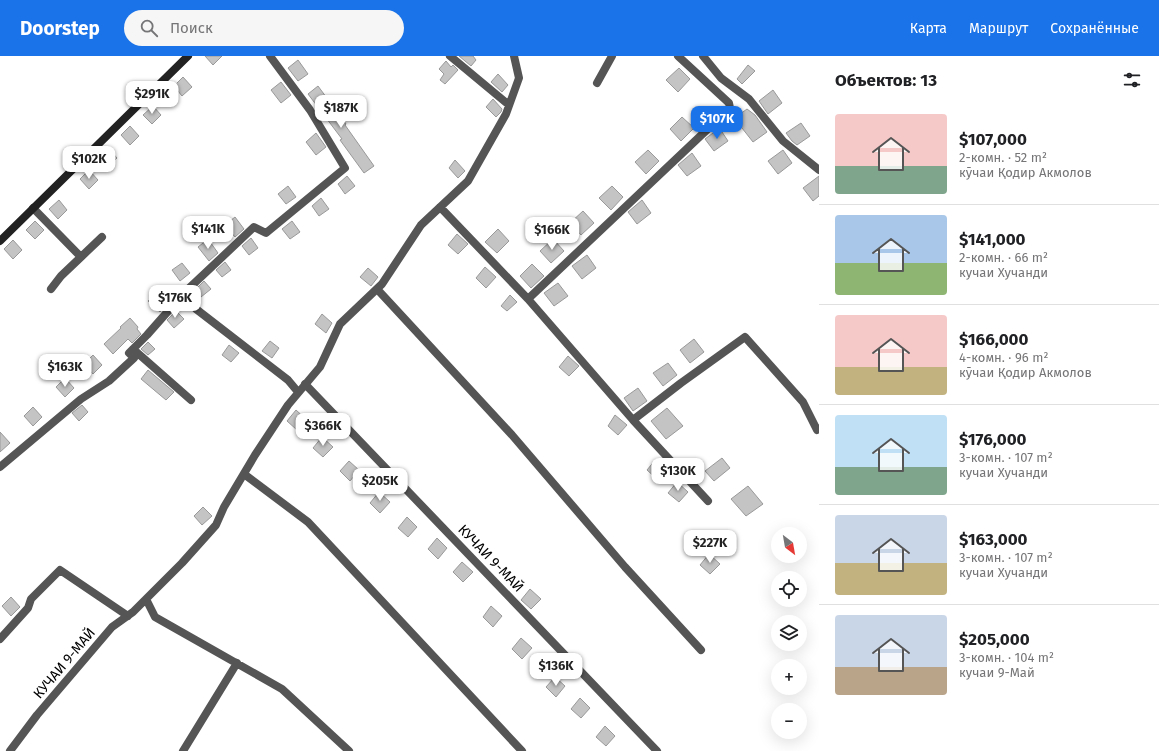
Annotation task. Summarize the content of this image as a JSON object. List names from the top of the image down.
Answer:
{
  "streets": {
    "street": ["КУЧАИ 9-МАЙ"]
  },
  "north": "bottom right",
  "page": {
    "header": "Doorstep",
    "search": "Поиск",
    "nav": ["Карта", "Маршрут", "Сохранённые"],
    "heading": "Объектов: 13",
    "price": [
      "$291K",
      "$187K",
      "$107K",
      "$102K",
      "$141K",
      "$166K",
      "$176K",
      "$163K",
      "$366K",
      "$130K",
      "$205K",
      "$227K",
      "$136K"
    ],
    "list": [
      {
        "name": "$107,000",
        "note": "2-комн. · 52 m² · кӯчаи Қодир Акмолов"
      },
      {
        "name": "$141,000",
        "note": "2-комн. · 66 m² · кучаи Хучанди"
      },
      {
        "name": "$166,000",
        "note": "4-комн. · 96 m² · кӯчаи Қодир Акмолов"
      },
      {
        "name": "$176,000",
        "note": "3-комн. · 107 m² · кучаи Хучанди"
      },
      {
        "name": "$163,000",
        "note": "3-комн. · 107 m² · кучаи Хучанди"
      },
      {
        "name": "$205,000",
        "note": "3-комн. · 104 m² · кучаи 9-Май"
      }
    ],
    "map_buttons": ["+", "−"]
  }
}
